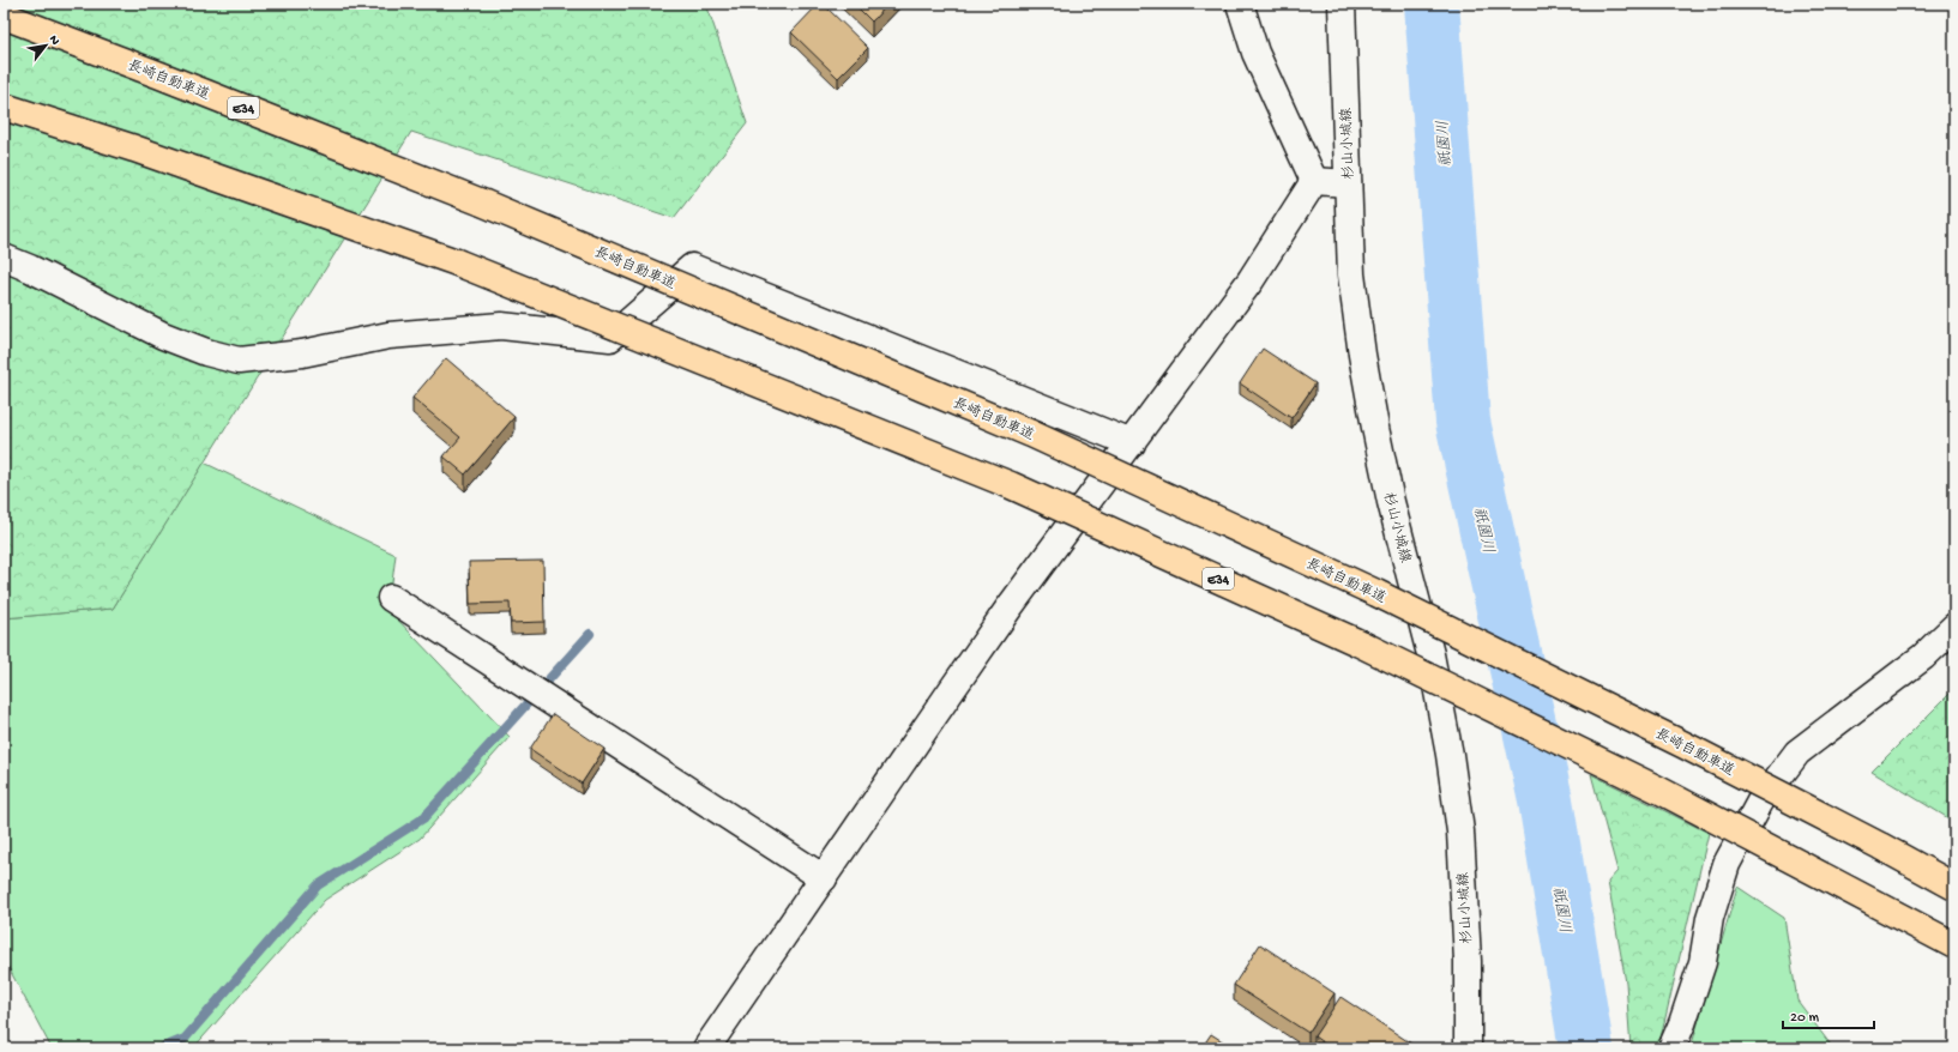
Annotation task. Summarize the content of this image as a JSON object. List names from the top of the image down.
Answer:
{
  "streets": {
    "highway": ["長崎自動車道", "E34"],
    "street": ["杉山小城線"]
  },
  "water": ["祇園川"],
  "scale_bar": "20 m",
  "north": "top right"
}
